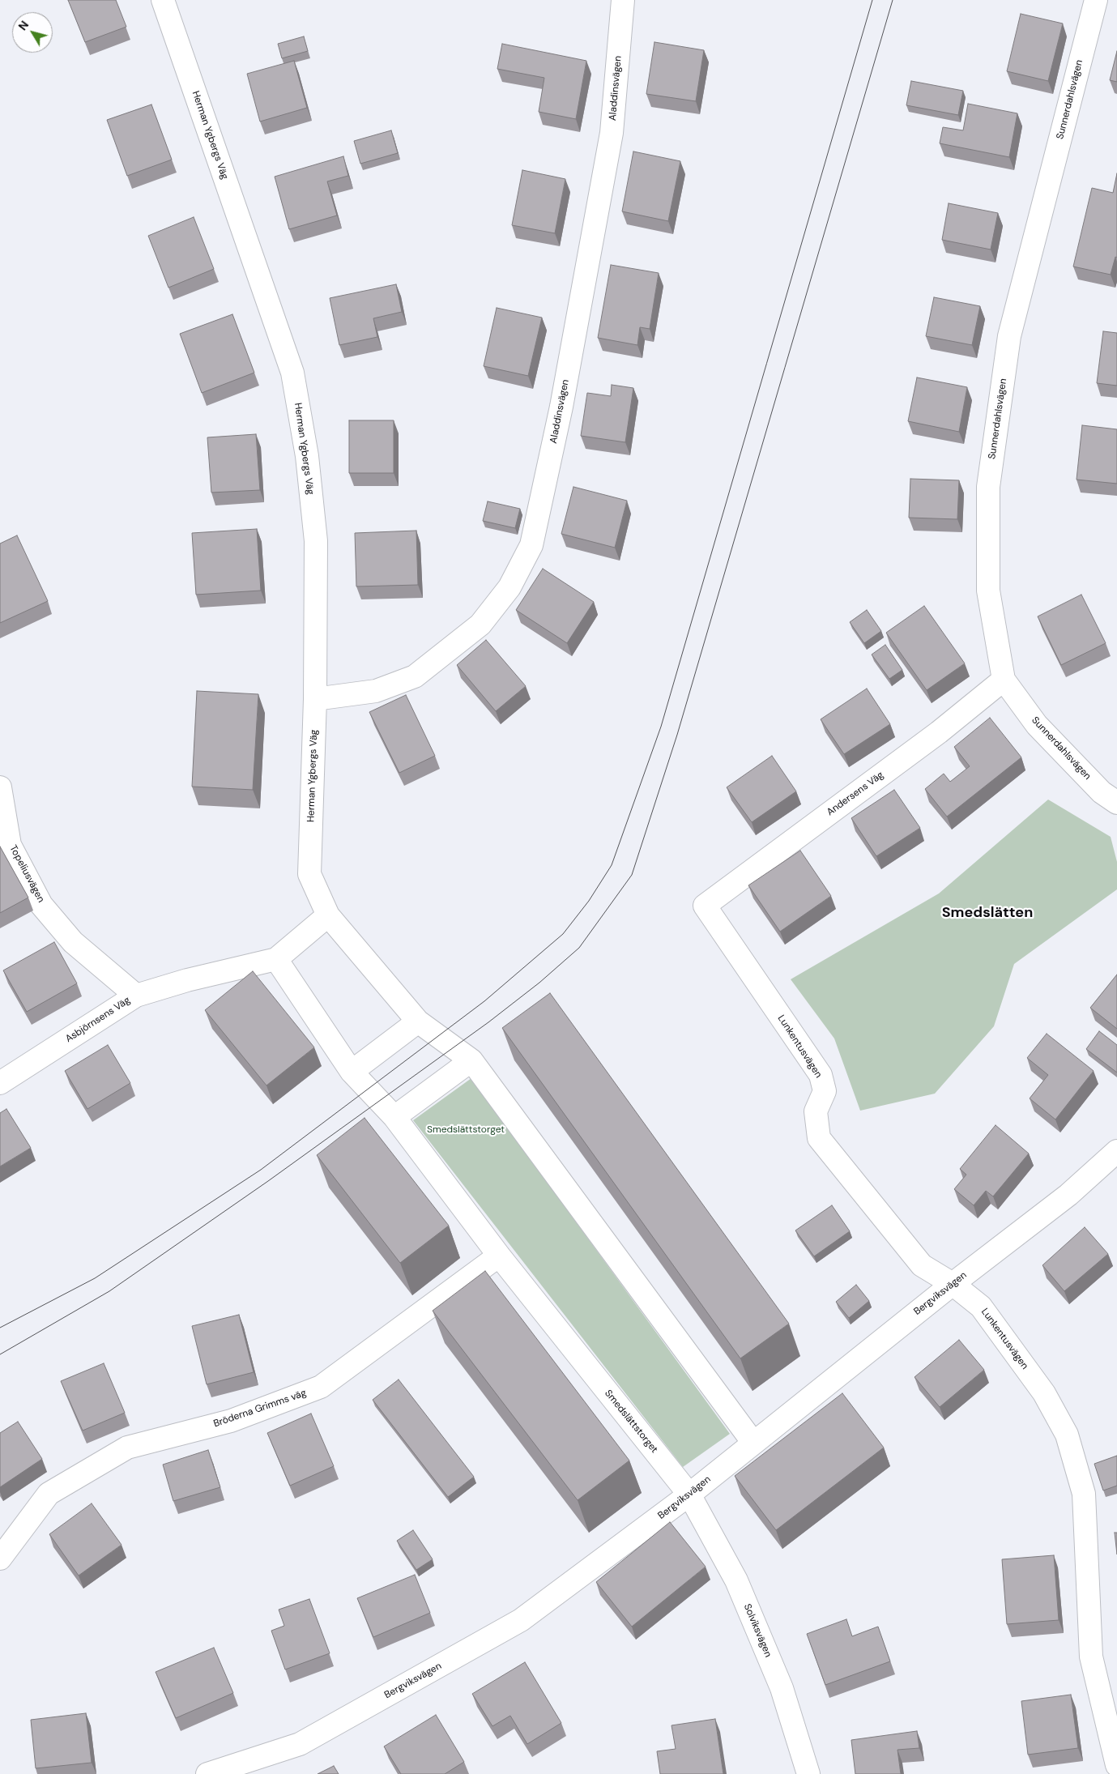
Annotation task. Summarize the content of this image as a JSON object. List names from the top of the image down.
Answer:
{
  "streets": {
    "street": [
      "Aladdinsvägen",
      "Sunnerdahlsvägen",
      "Herman Ygbergs Väg",
      "Andersens Väg",
      "Topeliusvägen",
      "Asbjörnsens Väg",
      "Lunkentusvägen",
      "Bergviksvägen",
      "Bröderna Grimms väg",
      "Smedslättstorget",
      "Solviksvägen"
    ]
  },
  "crossings": [
    ["Aladdinsvägen", "Herman Ygbergs Väg"],
    ["Sunnerdahlsvägen", "Andersens Väg"],
    ["Andersens Väg", "Lunkentusvägen"],
    ["Topeliusvägen", "Asbjörnsens Väg"],
    ["Asbjörnsens Väg", "Smedslättstorget"],
    ["Lunkentusvägen", "Bergviksvägen"],
    ["Bergviksvägen", "Smedslättstorget"],
    ["Bergviksvägen", "Solviksvägen"],
    ["Bröderna Grimms väg", "Smedslättstorget"],
    ["Smedslättstorget", "Solviksvägen"]
  ],
  "districts": ["Smedslätten"],
  "parks": ["Smedslättstorget"],
  "north": "top left"
}
